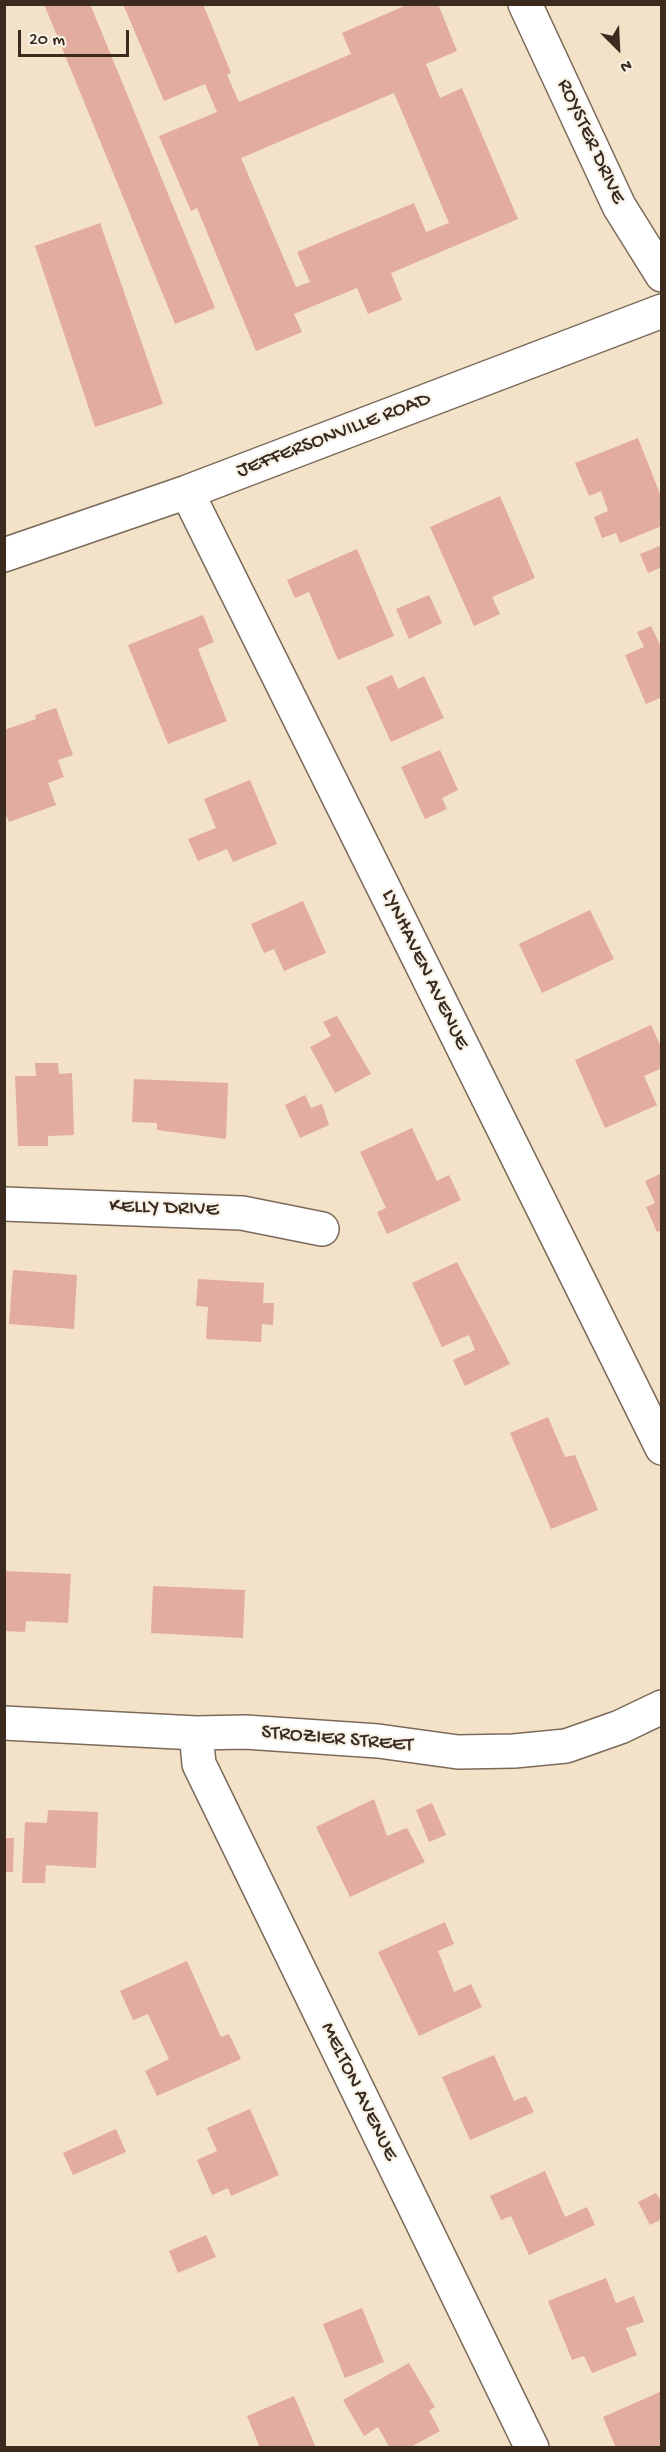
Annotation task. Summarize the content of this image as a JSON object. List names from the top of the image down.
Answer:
{
  "streets": {
    "street": [
      "ROYSTER DRIVE",
      "JEFFERSONVILLE ROAD",
      "LYNHAVEN AVENUE",
      "KELLY DRIVE",
      "STROZIER STREET",
      "MELTON AVENUE"
    ]
  },
  "crossings": [
    ["JEFFERSONVILLE ROAD", "LYNHAVEN AVENUE"],
    ["STROZIER STREET", "MELTON AVENUE"]
  ],
  "scale_bar": "20 m",
  "north": "bottom right"
}
